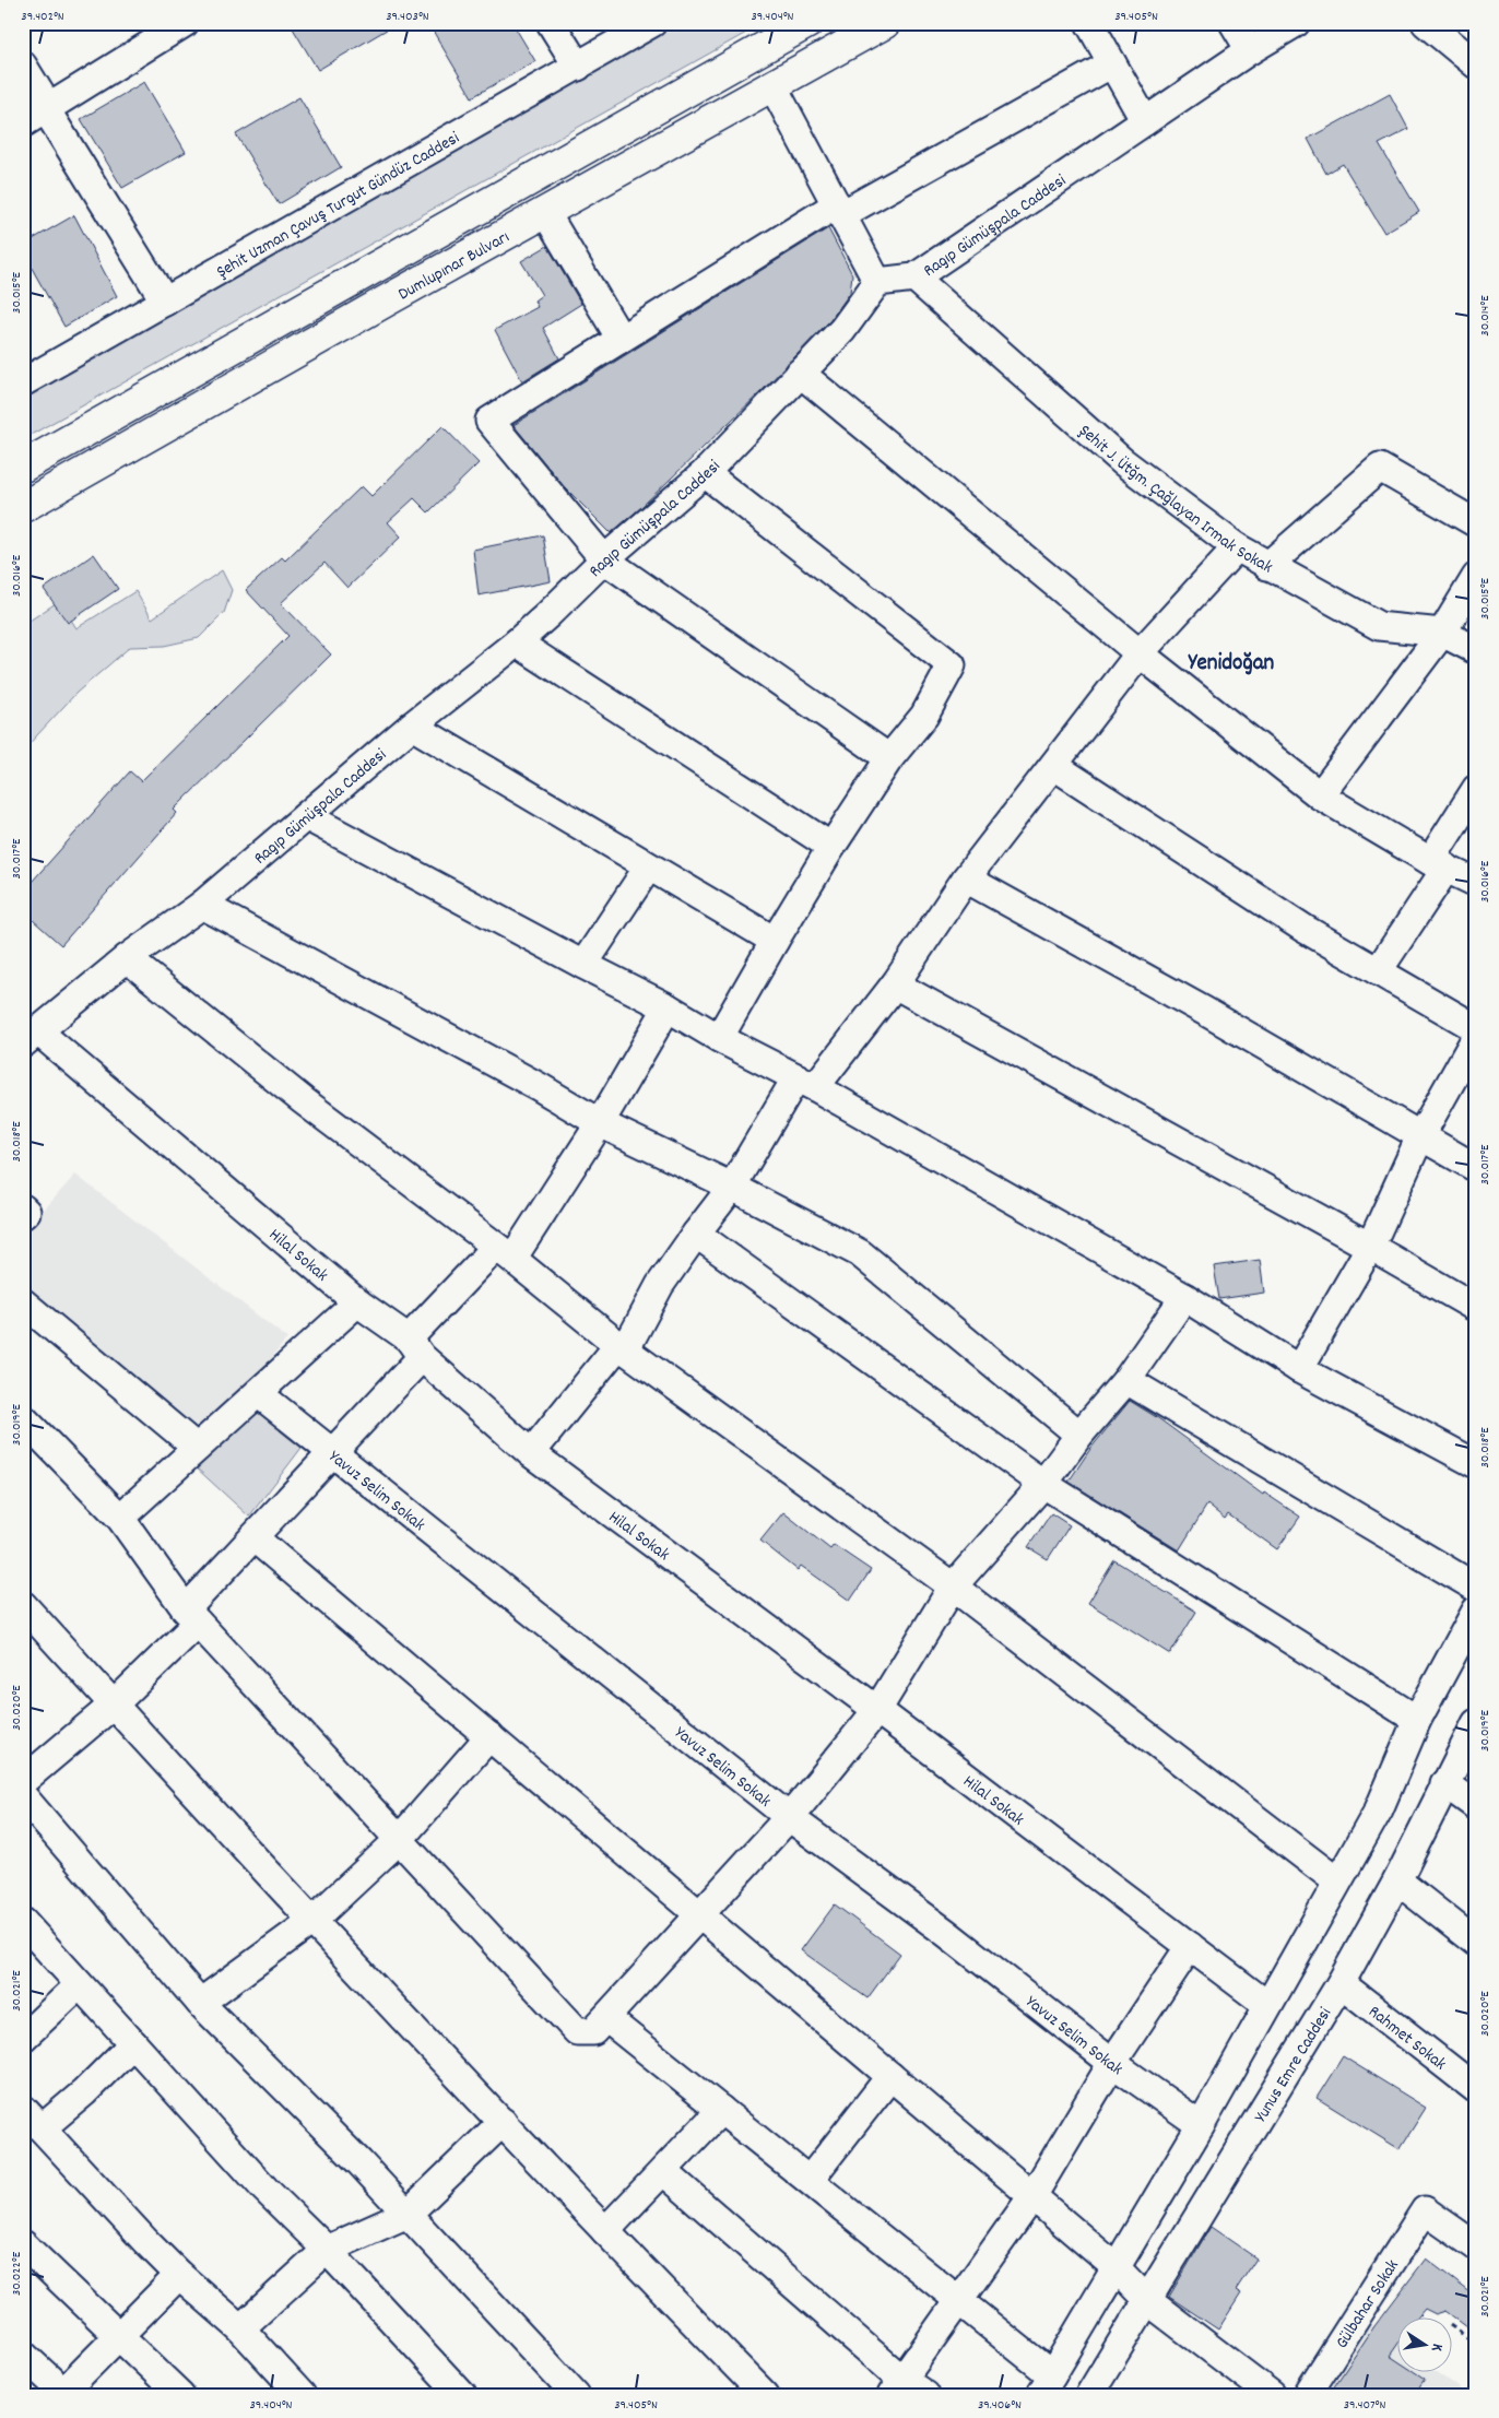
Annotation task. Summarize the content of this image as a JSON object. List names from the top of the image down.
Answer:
{
  "streets": {
    "main road": ["Dumlupınar Bulvarı"],
    "street": [
      "Şehit Uzman Çavuş Turgut Gündüz Caddesi",
      "Ragıp Gümüşpala Caddesi",
      "Şehit J. Ütğm. Çağlayan Irmak Sokak",
      "Hilal Sokak",
      "Yavuz Selim Sokak",
      "Rahmet Sokak",
      "Yunus Emre Caddesi",
      "Gülbahar Sokak"
    ]
  },
  "crossings": [
    ["Ragıp Gümüşpala Caddesi", "Şehit J. Ütğm. Çağlayan Irmak Sokak"],
    ["Ragıp Gümüşpala Caddesi", "Hilal Sokak"],
    ["Rahmet Sokak", "Yunus Emre Caddesi"]
  ],
  "districts": ["Yenidoğan"],
  "north": "right",
  "coordinates": [
    "39.402°N",
    "39.403°N",
    "39.404°N",
    "39.405°N",
    "30.015°E",
    "30.014°E",
    "30.016°E",
    "30.017°E",
    "30.018°E",
    "30.019°E",
    "30.020°E",
    "30.021°E",
    "30.022°E",
    "39.406°N",
    "39.407°N"
  ]
}
